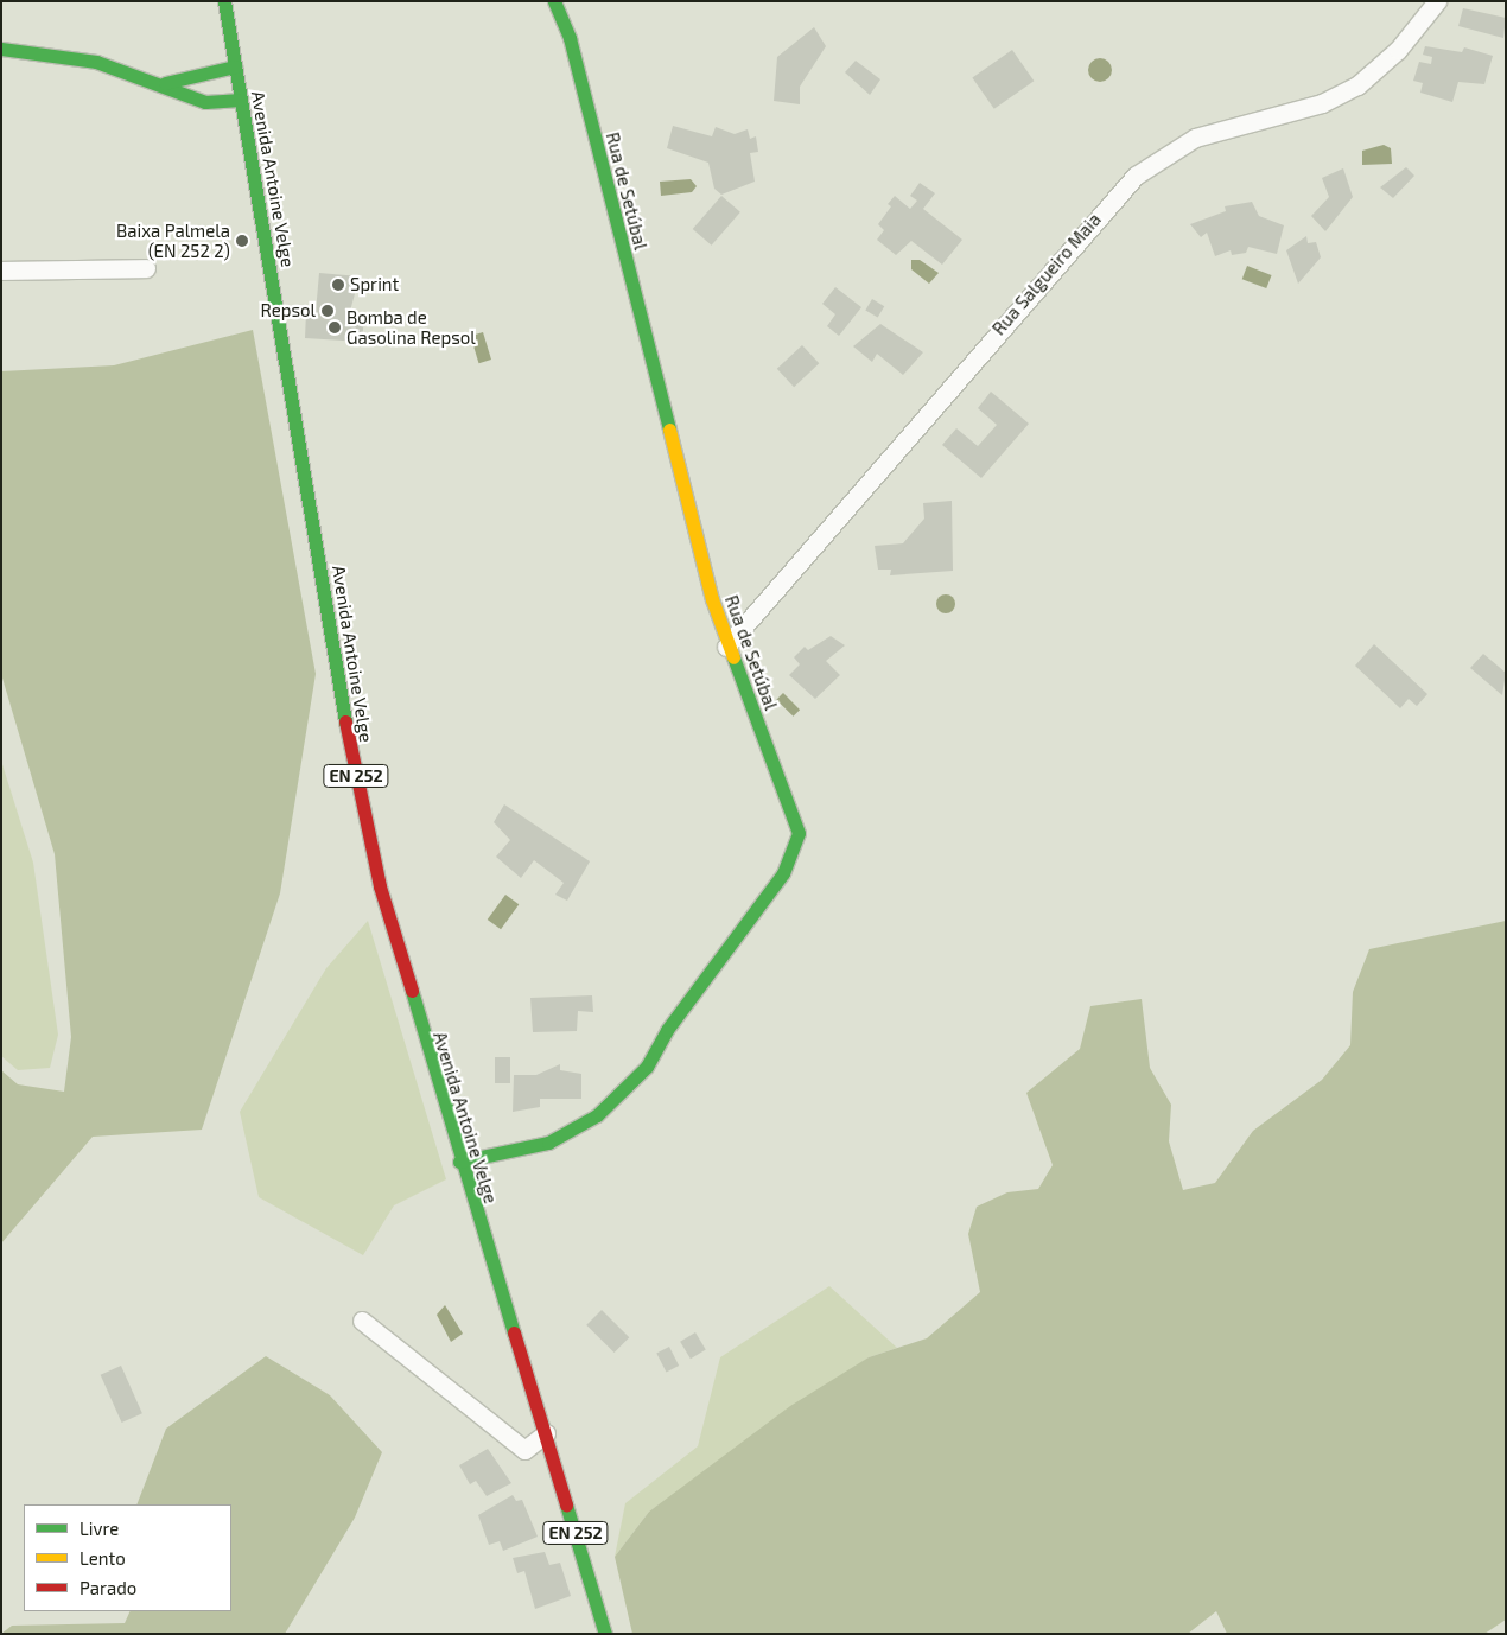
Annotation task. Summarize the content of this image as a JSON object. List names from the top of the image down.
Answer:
{
  "streets": {
    "street": [
      "Avenida Antoine Velge",
      "Rua de Setúbal",
      "Rua Salgueiro Maia",
      "EN 252"
    ]
  },
  "crossings": [
    ["Avenida Antoine Velge", "Rua de Setúbal"],
    ["Avenida Antoine Velge", "EN 252"],
    ["Rua de Setúbal", "Rua Salgueiro Maia"]
  ],
  "places": [
    "Baixa Palmela (EN 252 2)",
    "Sprint",
    "Repsol",
    "Bomba de Gasolina Repsol"
  ],
  "legend": ["Livre", "Lento", "Parado"]
}
